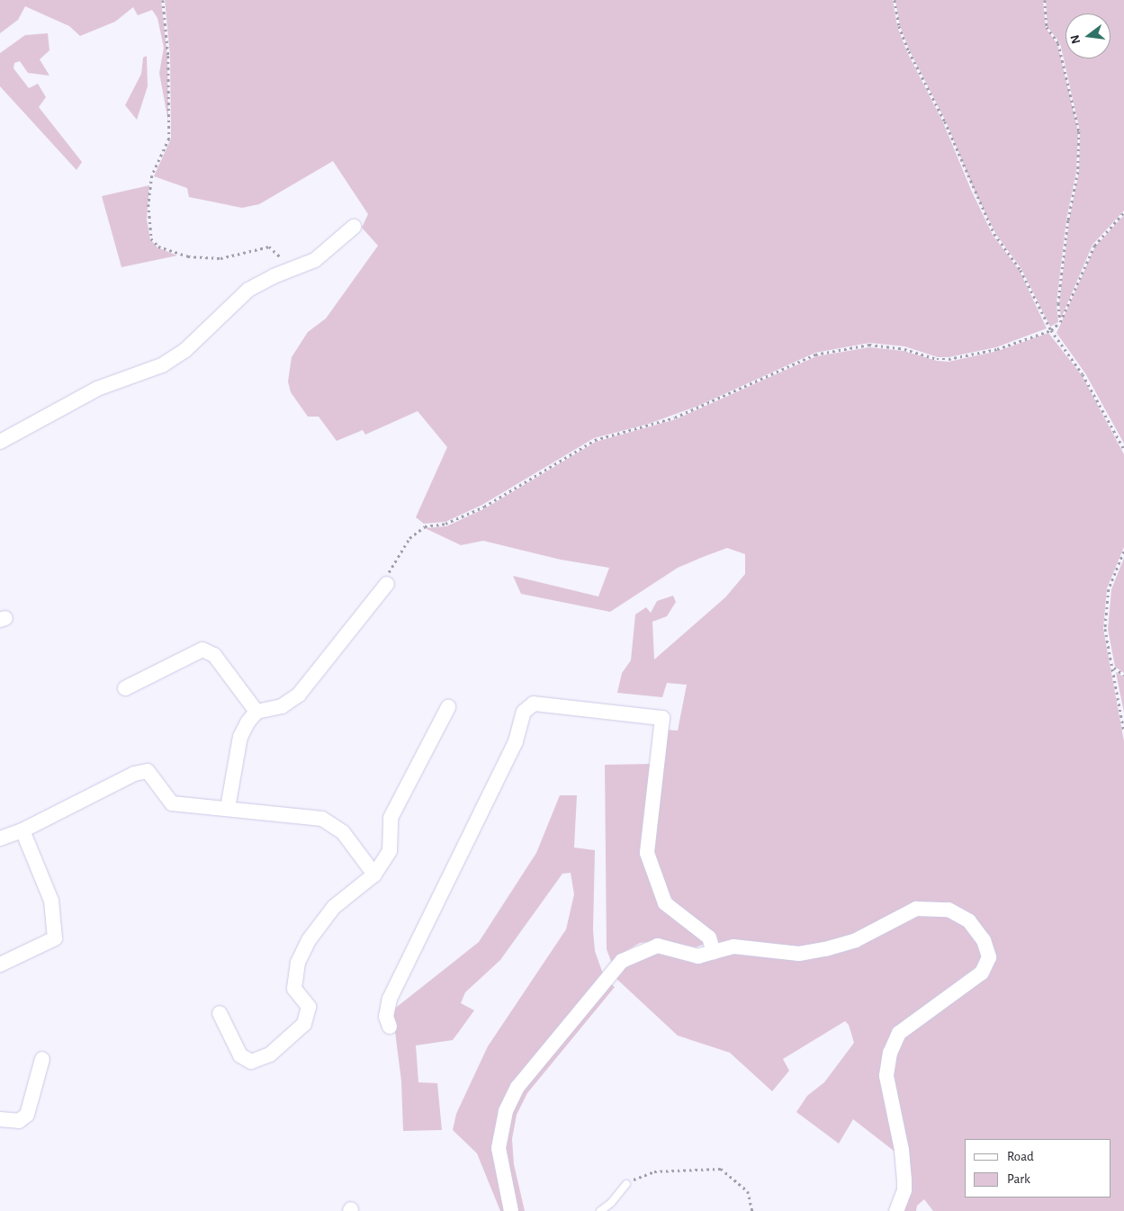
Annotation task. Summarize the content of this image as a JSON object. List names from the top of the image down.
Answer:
{
  "legend": ["Road", "Park"],
  "north": "left"
}
